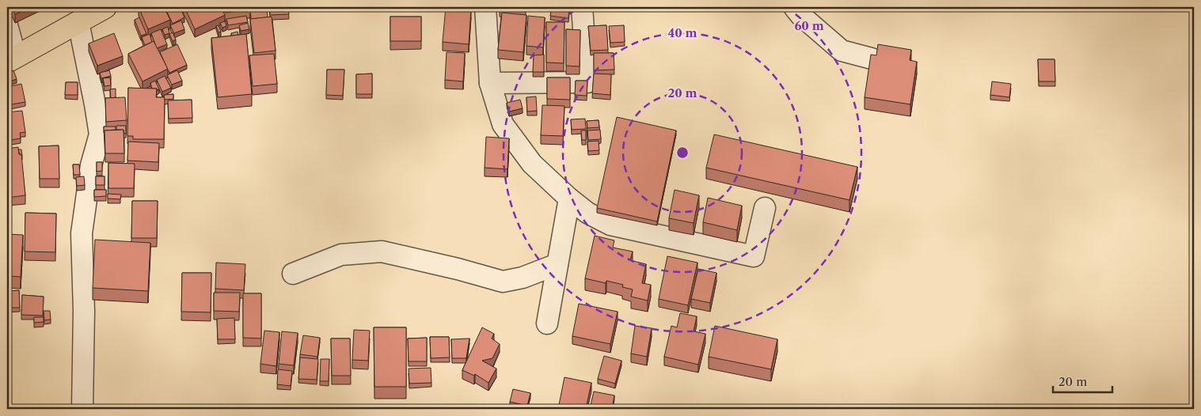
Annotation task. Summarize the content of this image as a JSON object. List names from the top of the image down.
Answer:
{
  "scale_bar": "20 m",
  "rings": ["60 m", "40 m", "20 m"]
}
